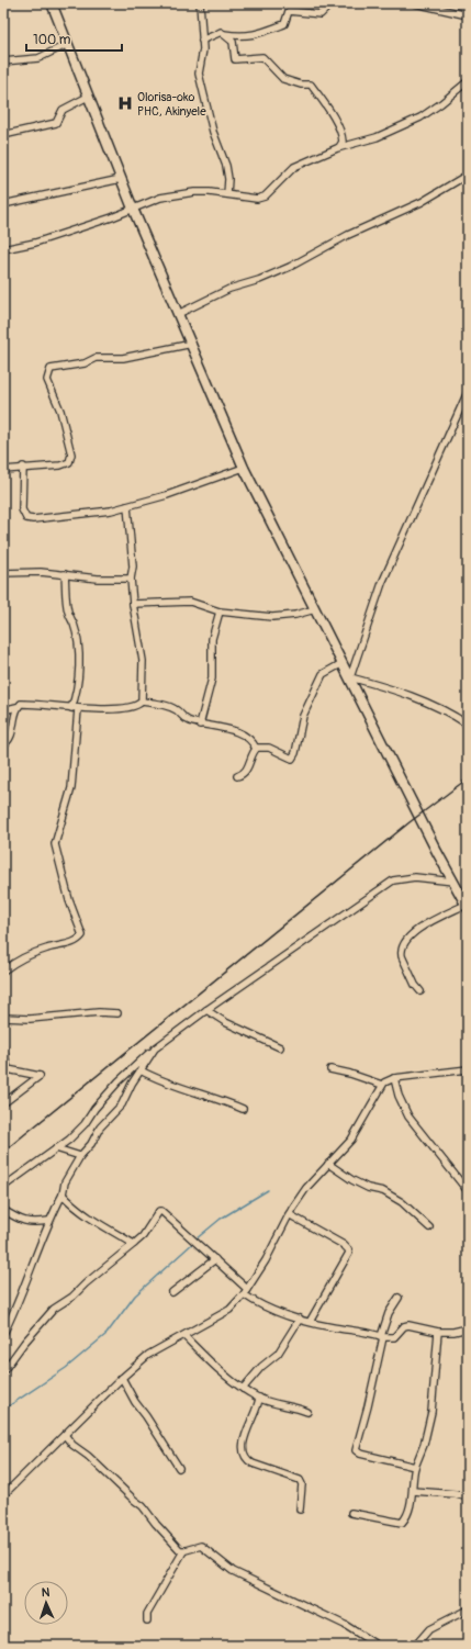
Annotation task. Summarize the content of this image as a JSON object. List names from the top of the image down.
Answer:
{
  "places": {
    "hospital": ["Olorisa-oko PHC, Akinyele"]
  },
  "scale_bar": "100 m",
  "north": "top"
}
